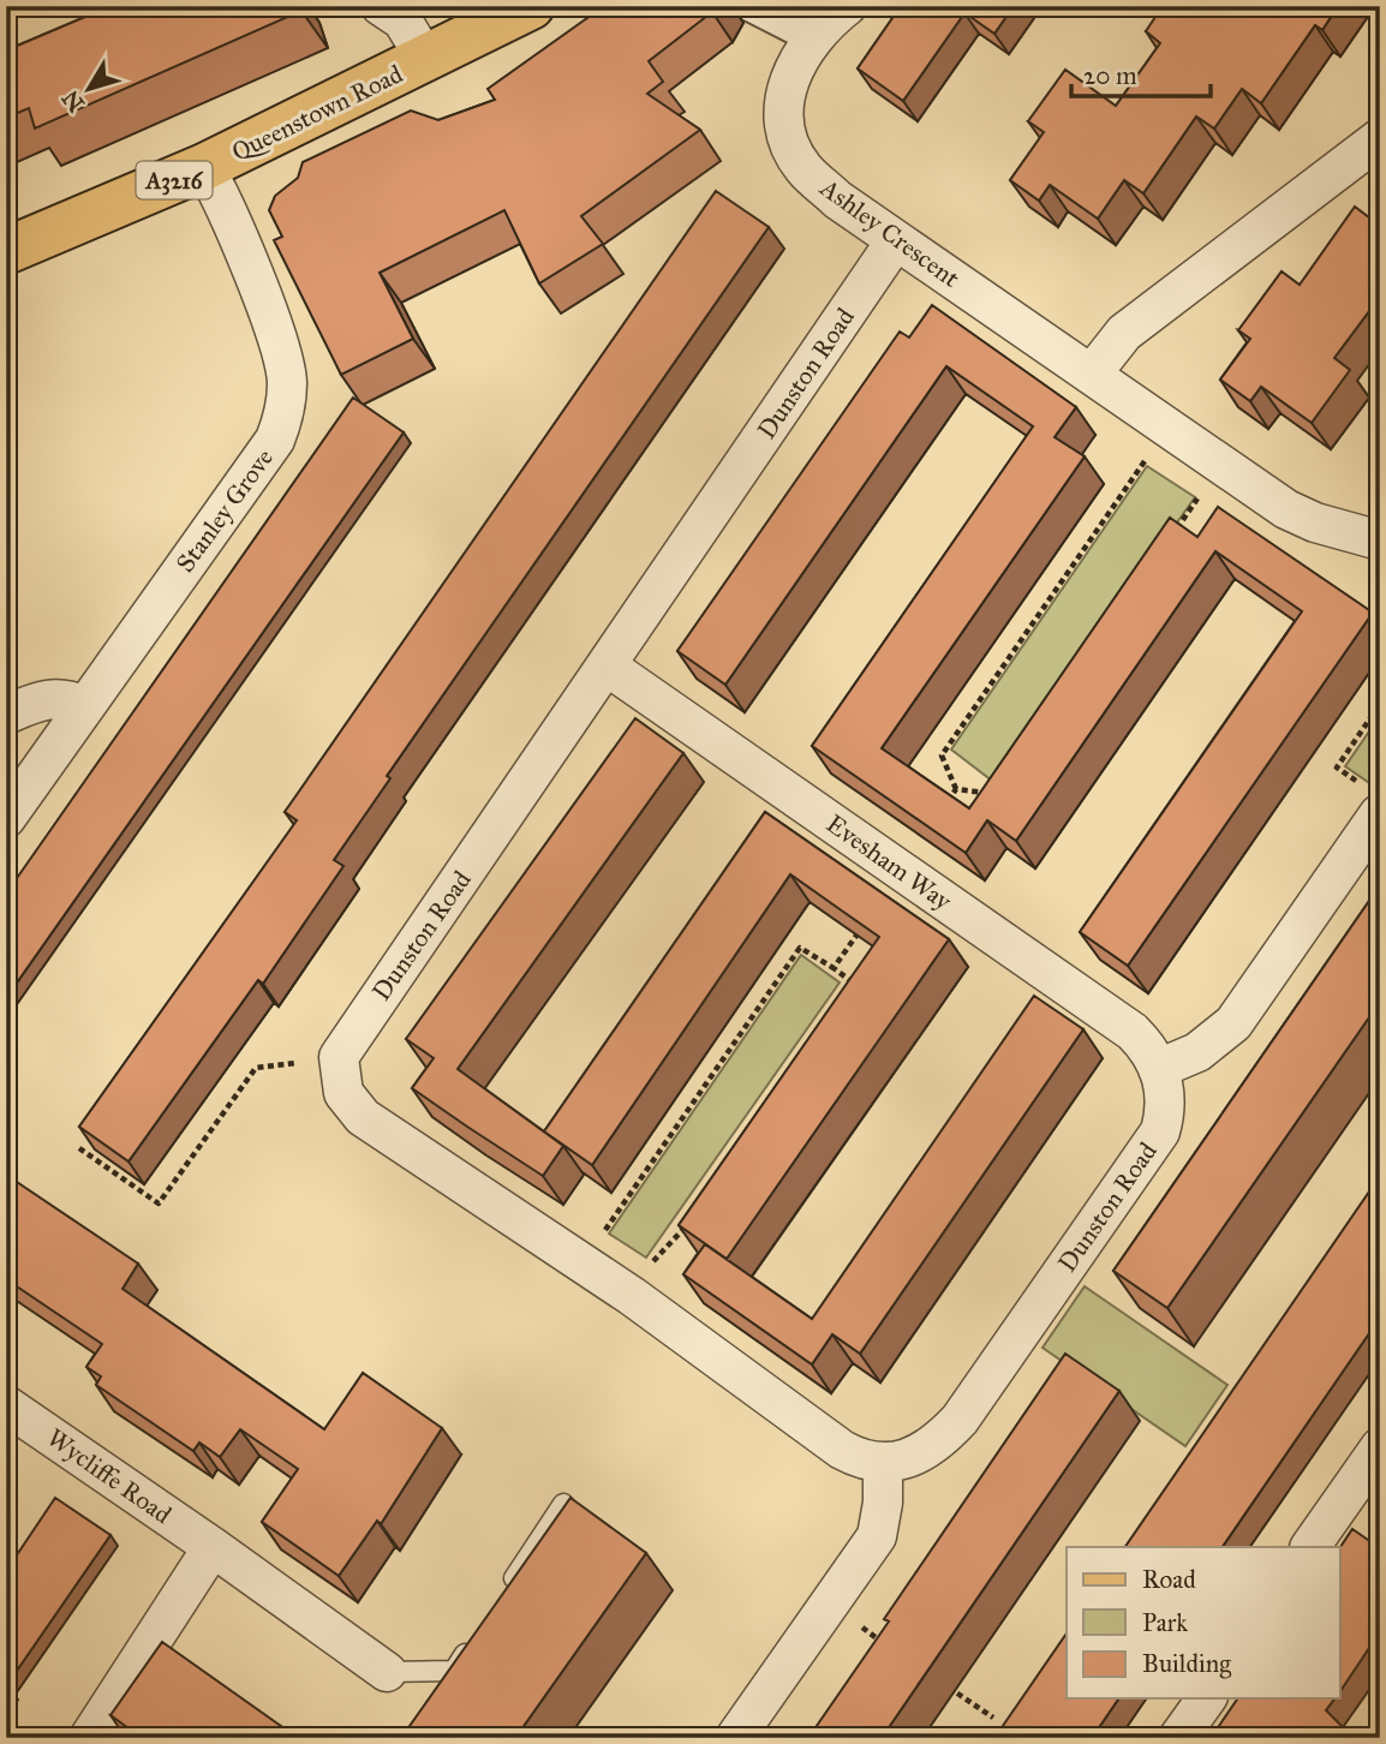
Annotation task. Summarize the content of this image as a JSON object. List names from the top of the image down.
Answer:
{
  "streets": {
    "main road": ["Queenstown Road", "A3216"],
    "street": [
      "Ashley Crescent",
      "Dunston Road",
      "Stanley Grove",
      "Evesham Way",
      "Wycliffe Road"
    ]
  },
  "crossings": [
    ["Queenstown Road", "Stanley Grove"],
    ["Ashley Crescent", "Dunston Road"],
    ["Dunston Road", "Evesham Way"]
  ],
  "legend": ["Road", "Park", "Building"],
  "scale_bar": "20 m",
  "north": "bottom left"
}
